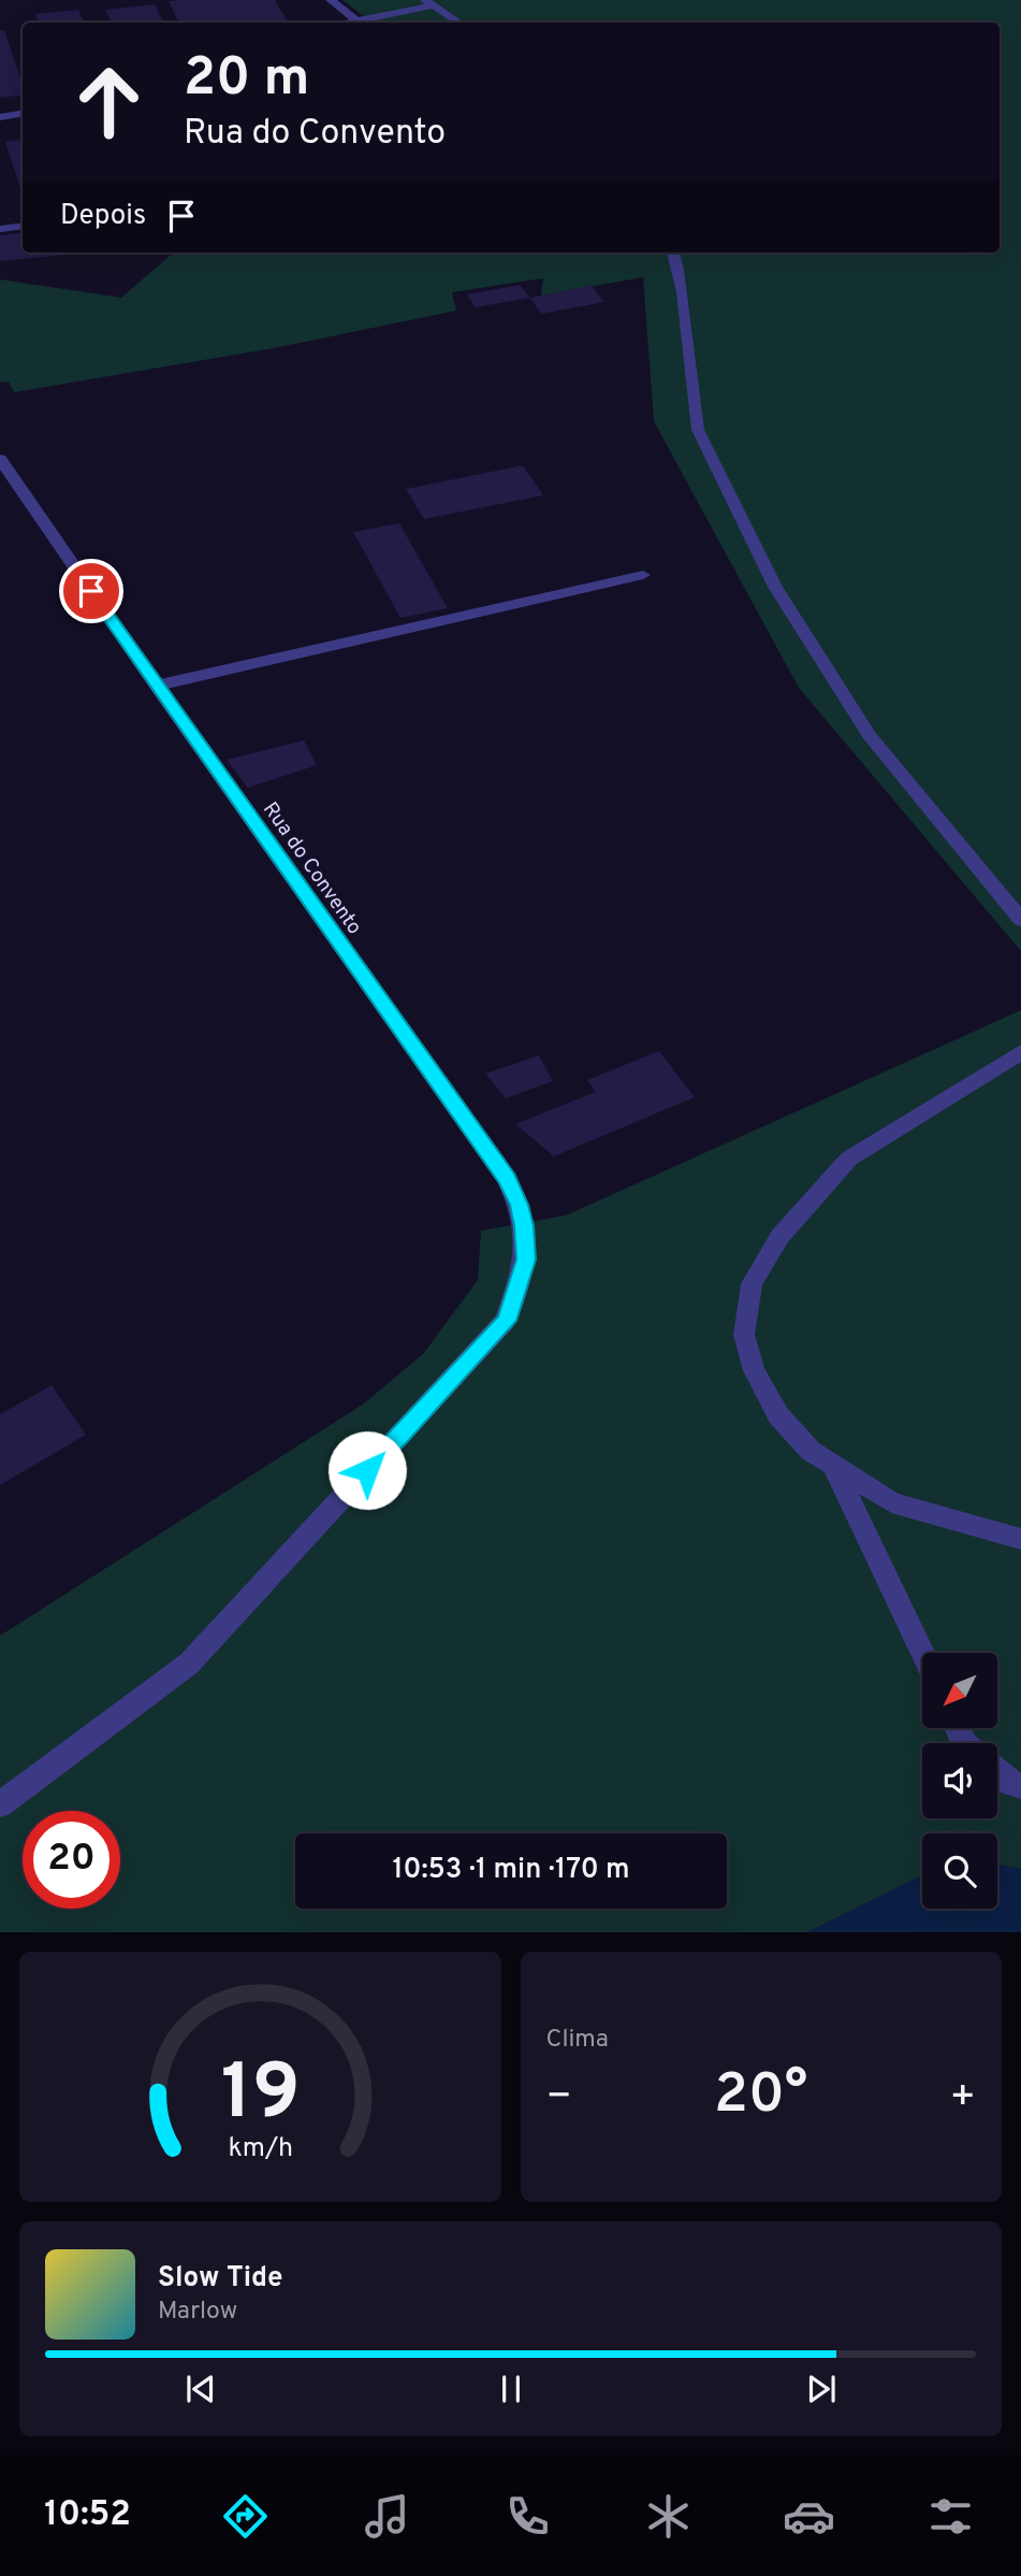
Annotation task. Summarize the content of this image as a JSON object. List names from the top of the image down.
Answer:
{
  "streets": {
    "street": ["Rua do Convento"]
  },
  "north": "bottom left",
  "page": {
    "turn": ["20 m", "Rua do Convento"],
    "then": "Depois",
    "limit": "20",
    "trip": "10:53 · 1 min · 170 m",
    "tile": "Clima",
    "heat": ["−", "20°", "+"],
    "song": ["Slow Tide", "Marlow"],
    "tabs": "10:52",
    "gauge": ["19", "km/h"]
  }
}
